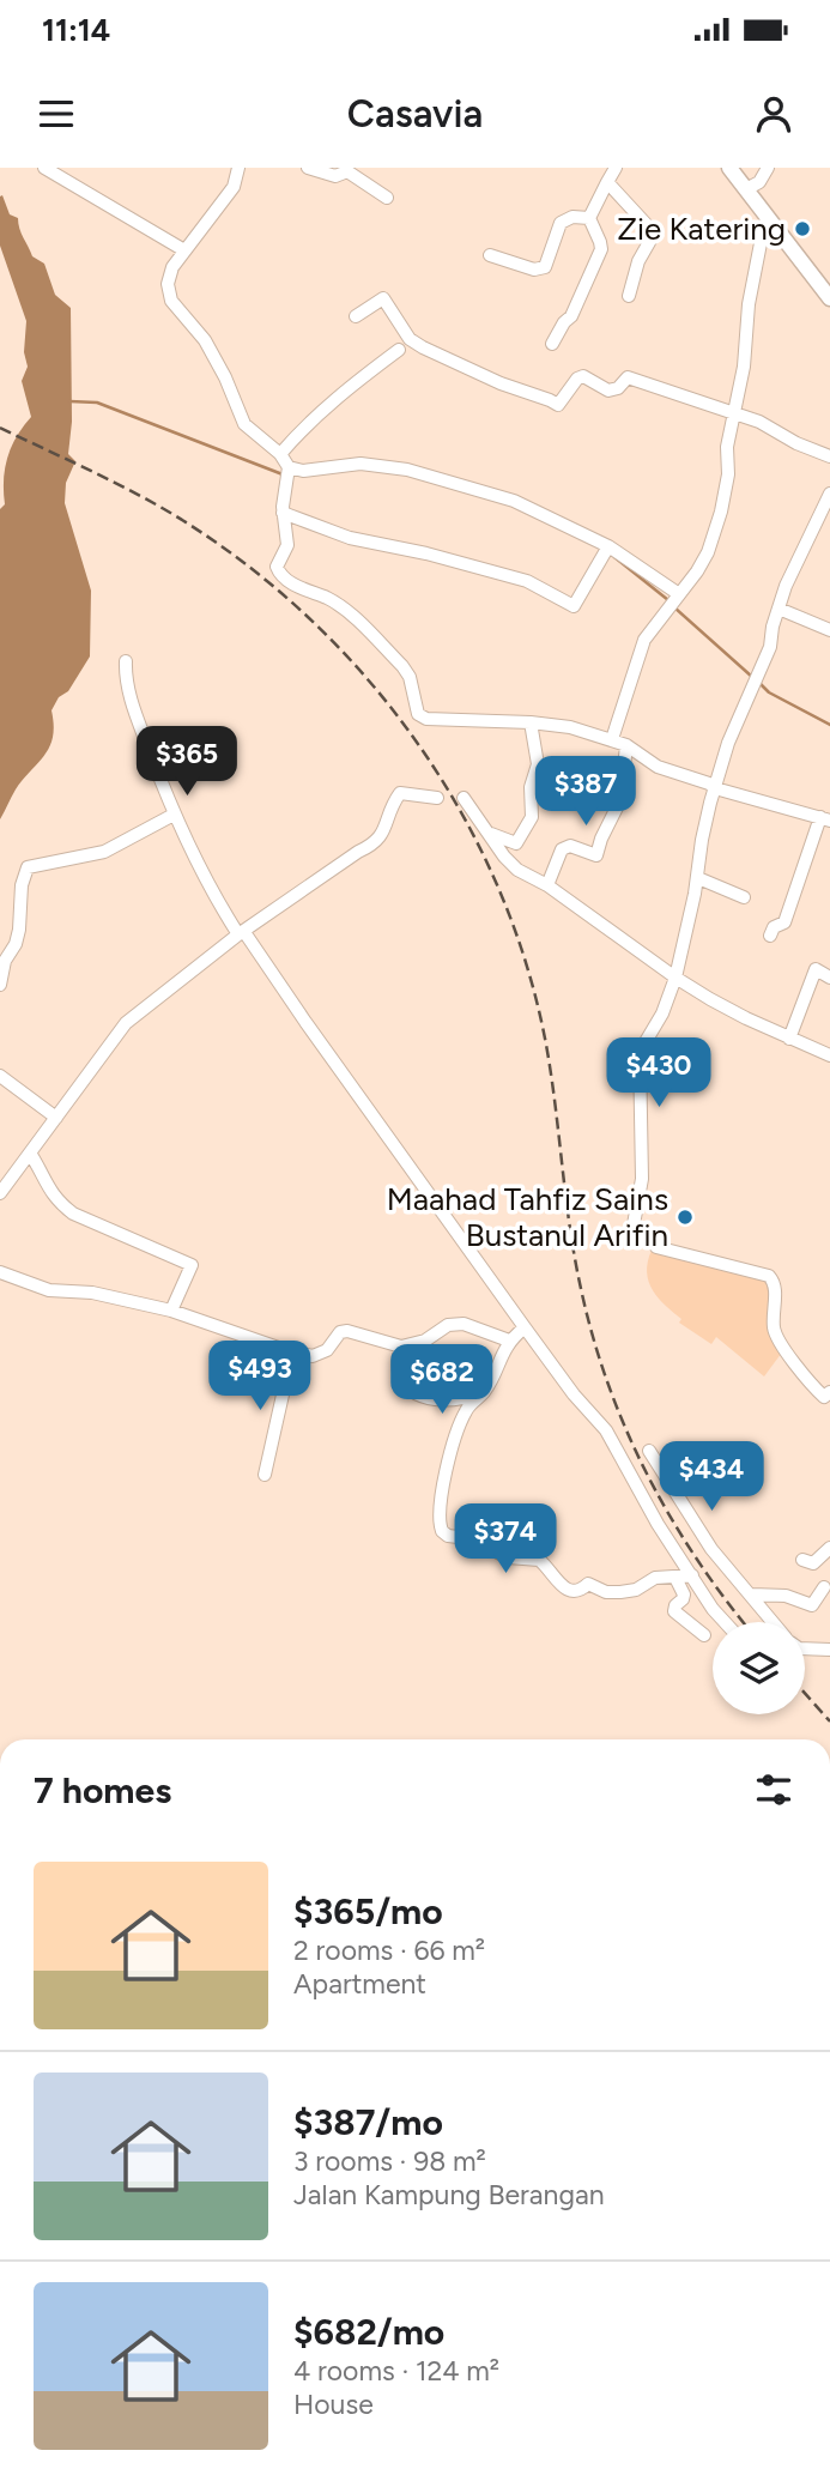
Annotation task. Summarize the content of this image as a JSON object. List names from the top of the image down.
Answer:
{
  "places": ["Zie Katering", "Maahad Tahfiz Sains Bustanul Arifin"],
  "page": {
    "status": "11:14",
    "header": "Casavia",
    "price": [
      "$365",
      "$387",
      "$430",
      "$493",
      "$682",
      "$434",
      "$374"
    ],
    "heading": "7 homes",
    "list": [
      {
        "name": "$365/mo",
        "note": "2 rooms · 66 m² · Apartment"
      },
      {
        "name": "$387/mo",
        "note": "3 rooms · 98 m² · Jalan Kampung Berangan"
      },
      {
        "name": "$682/mo",
        "note": "4 rooms · 124 m² · House"
      }
    ]
  }
}
